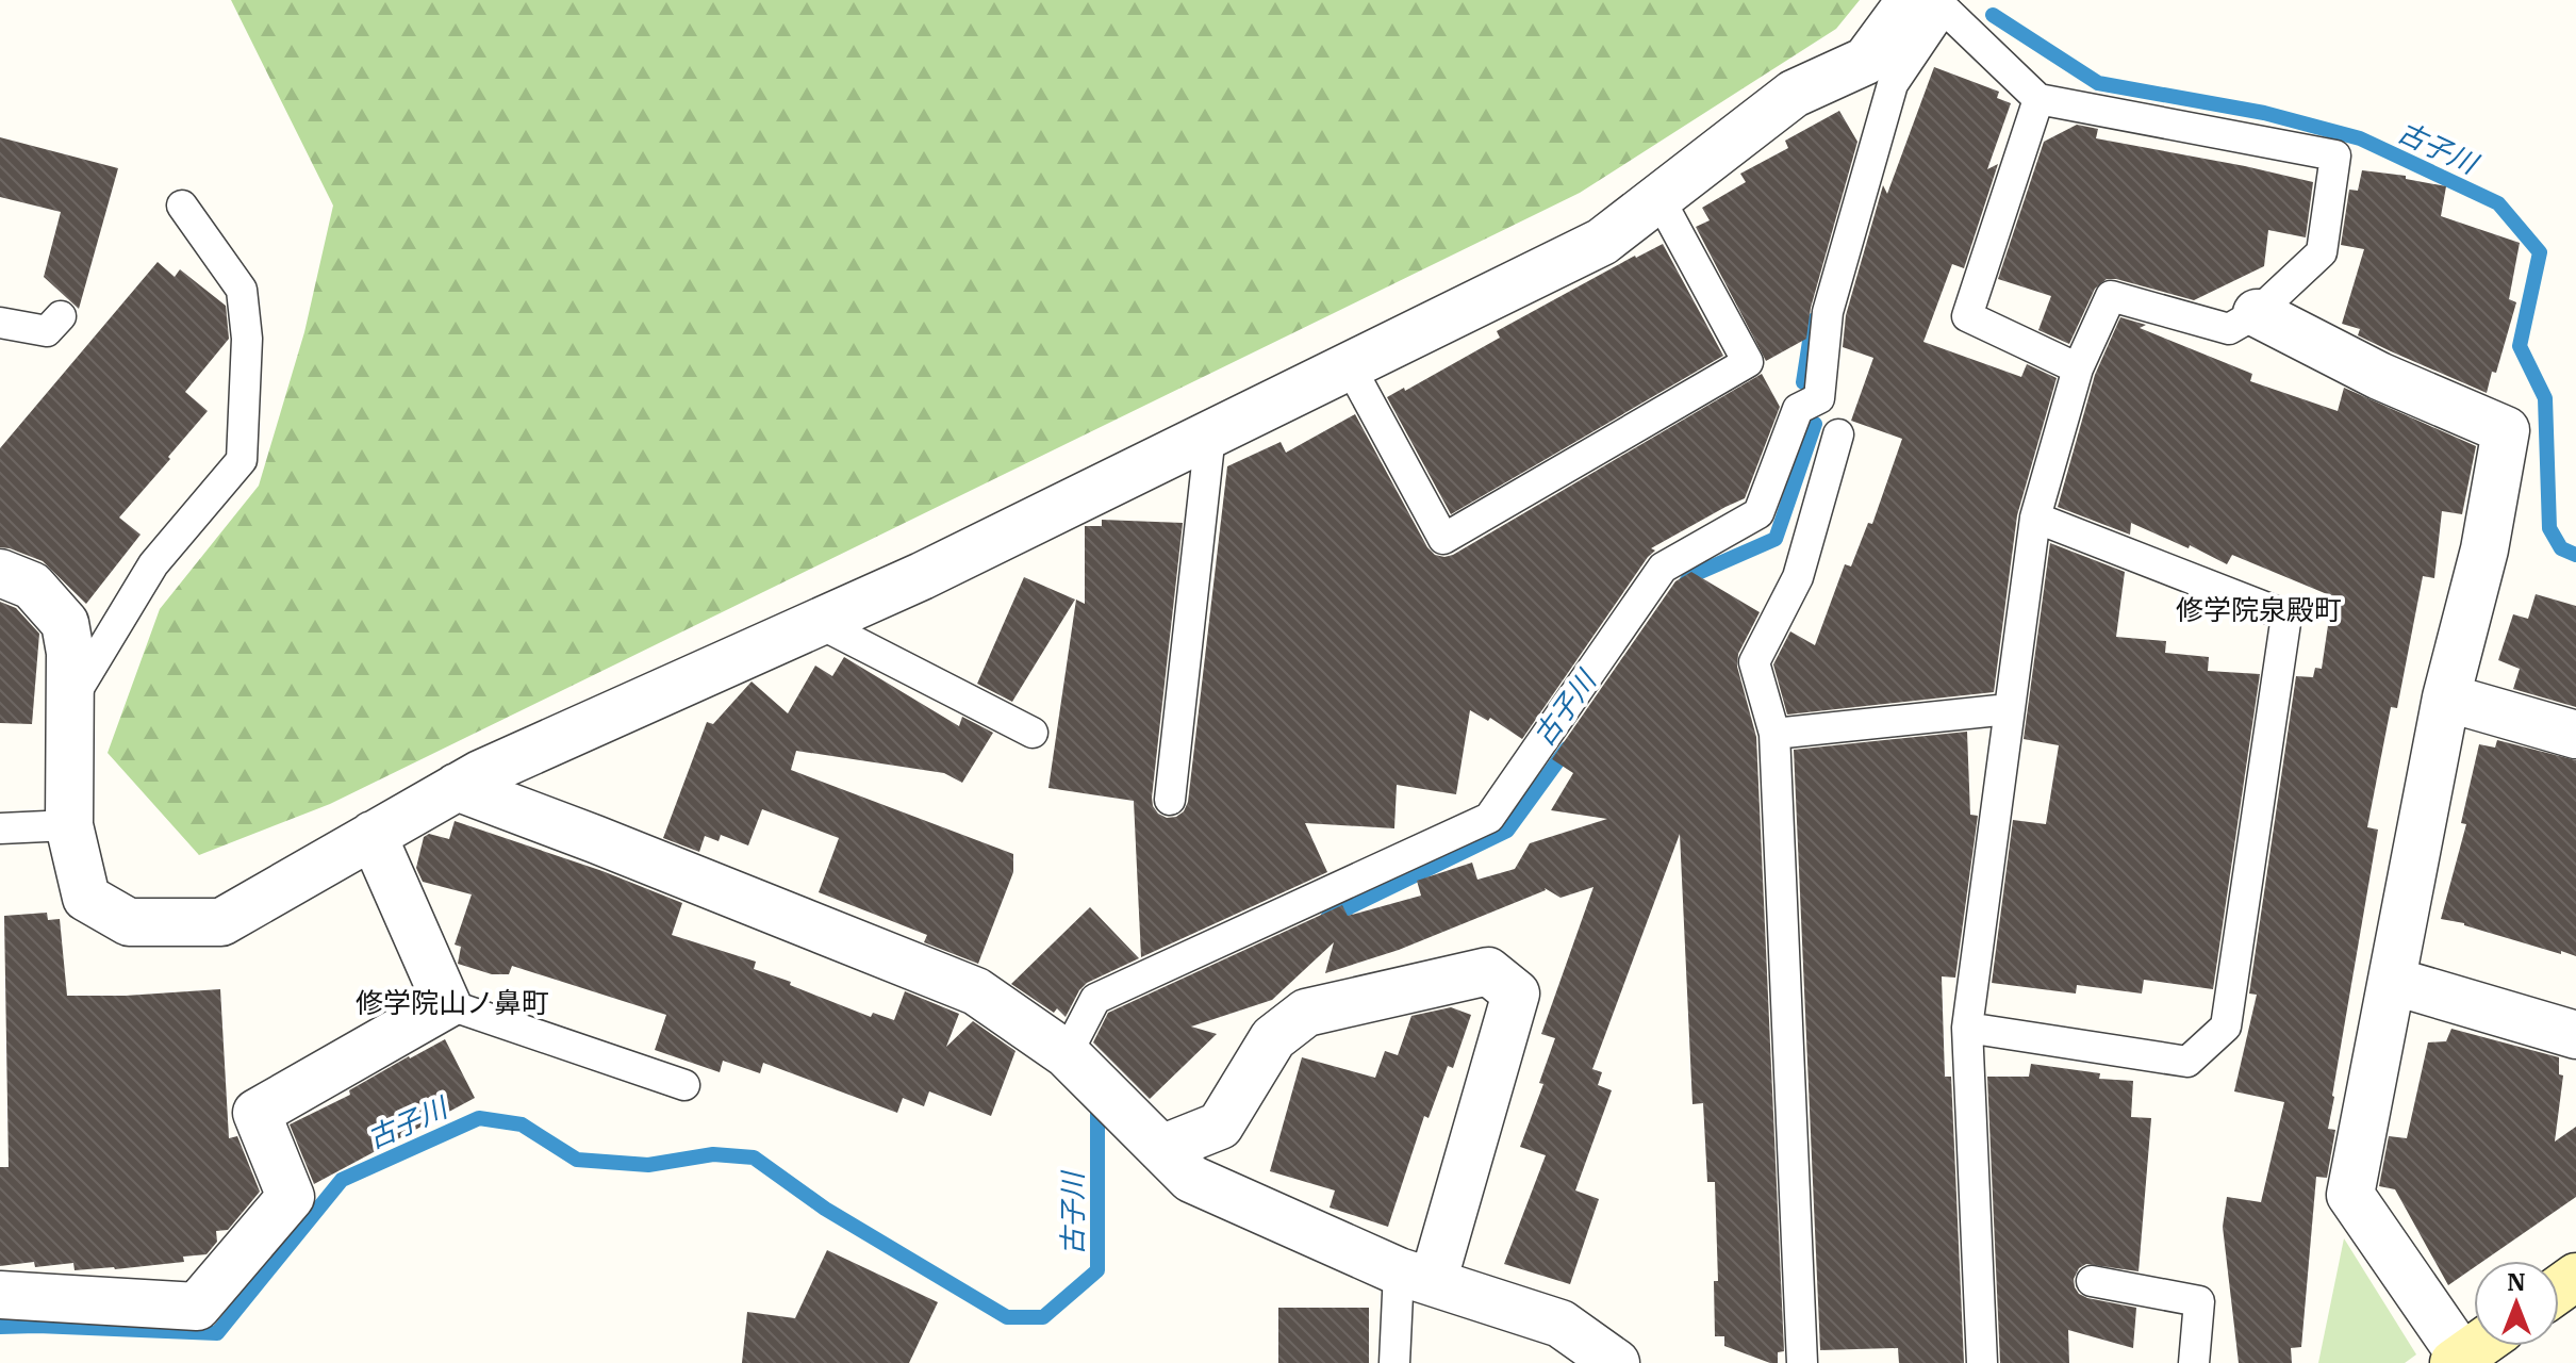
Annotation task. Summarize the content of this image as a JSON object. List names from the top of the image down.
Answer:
{
  "districts": ["修学院泉殿町", "修学院山ノ鼻町"],
  "water": ["古子川"],
  "north": "top"
}
